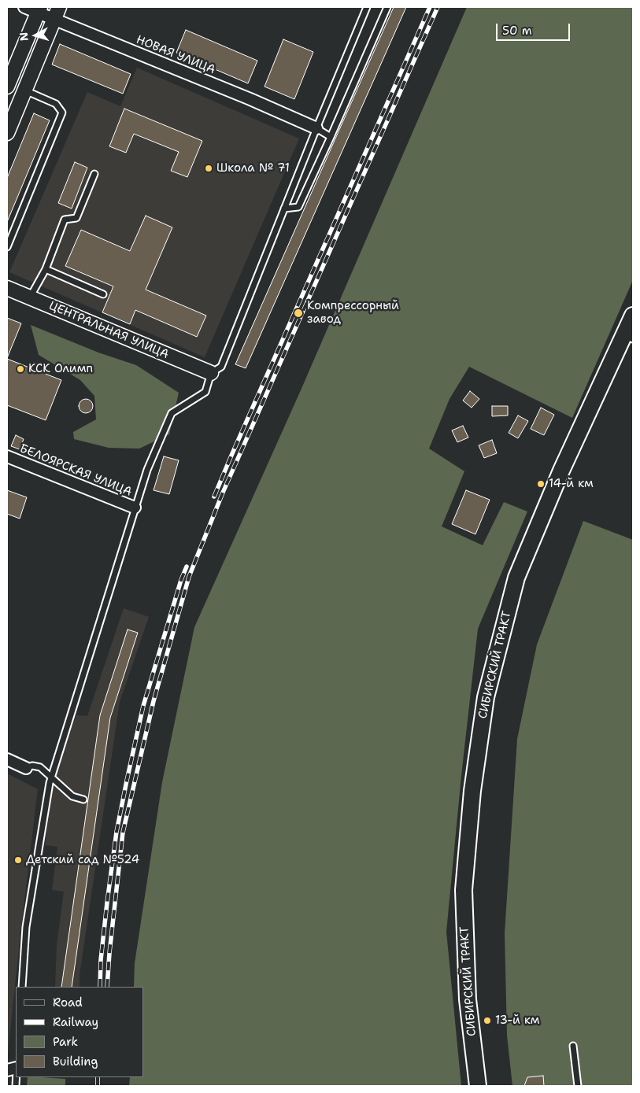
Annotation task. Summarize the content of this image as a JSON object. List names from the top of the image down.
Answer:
{
  "streets": {
    "main road": ["СИБИРСКИЙ ТРАКТ"],
    "street": ["НОВАЯ УЛИЦА", "ЦЕНТРАЛЬНАЯ УЛИЦА", "БЕЛОЯРСКАЯ УЛИЦА"]
  },
  "places": [
    "Школа № 71",
    "Компрессорный завод",
    "КСК Олимп",
    "14-й км",
    "Детский сад №524",
    "13-й км"
  ],
  "legend": [
    "Road",
    "Railway",
    "Park",
    "Building"
  ],
  "scale_bar": "50 m",
  "north": "left"
}
